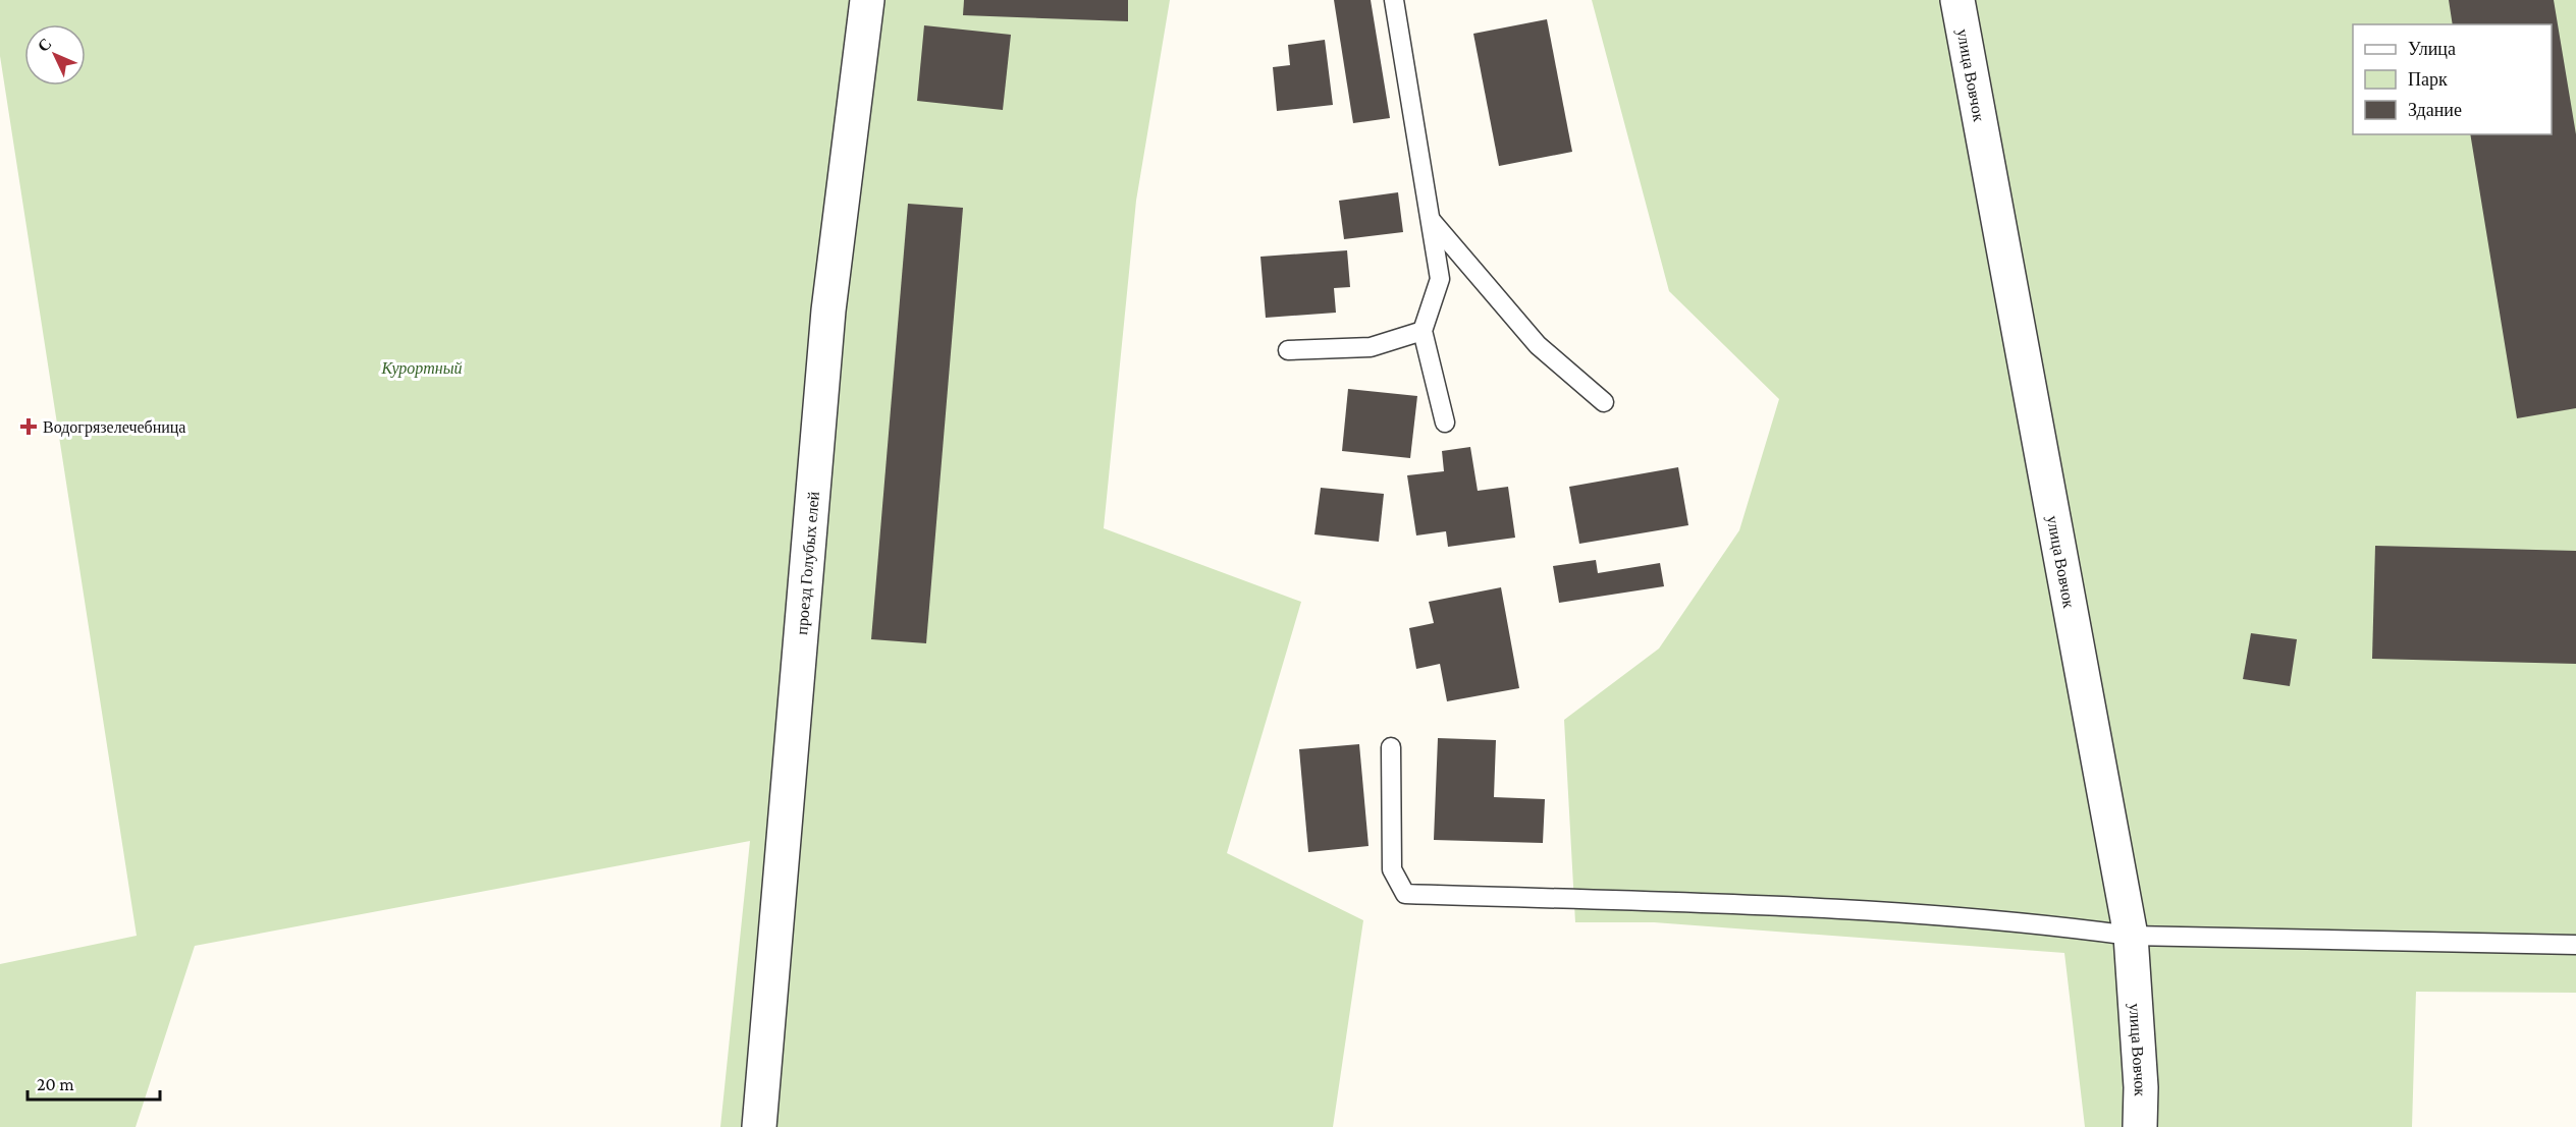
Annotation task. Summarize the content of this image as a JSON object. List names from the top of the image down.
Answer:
{
  "streets": {
    "street": ["улица Вовчок", "проезд Голубых елей"]
  },
  "parks": ["Курортный"],
  "places": {
    "health": ["Водогрязелечебница"]
  },
  "legend": ["Улица", "Парк", "Здание"],
  "scale_bar": "20 m",
  "north": "top left"
}
